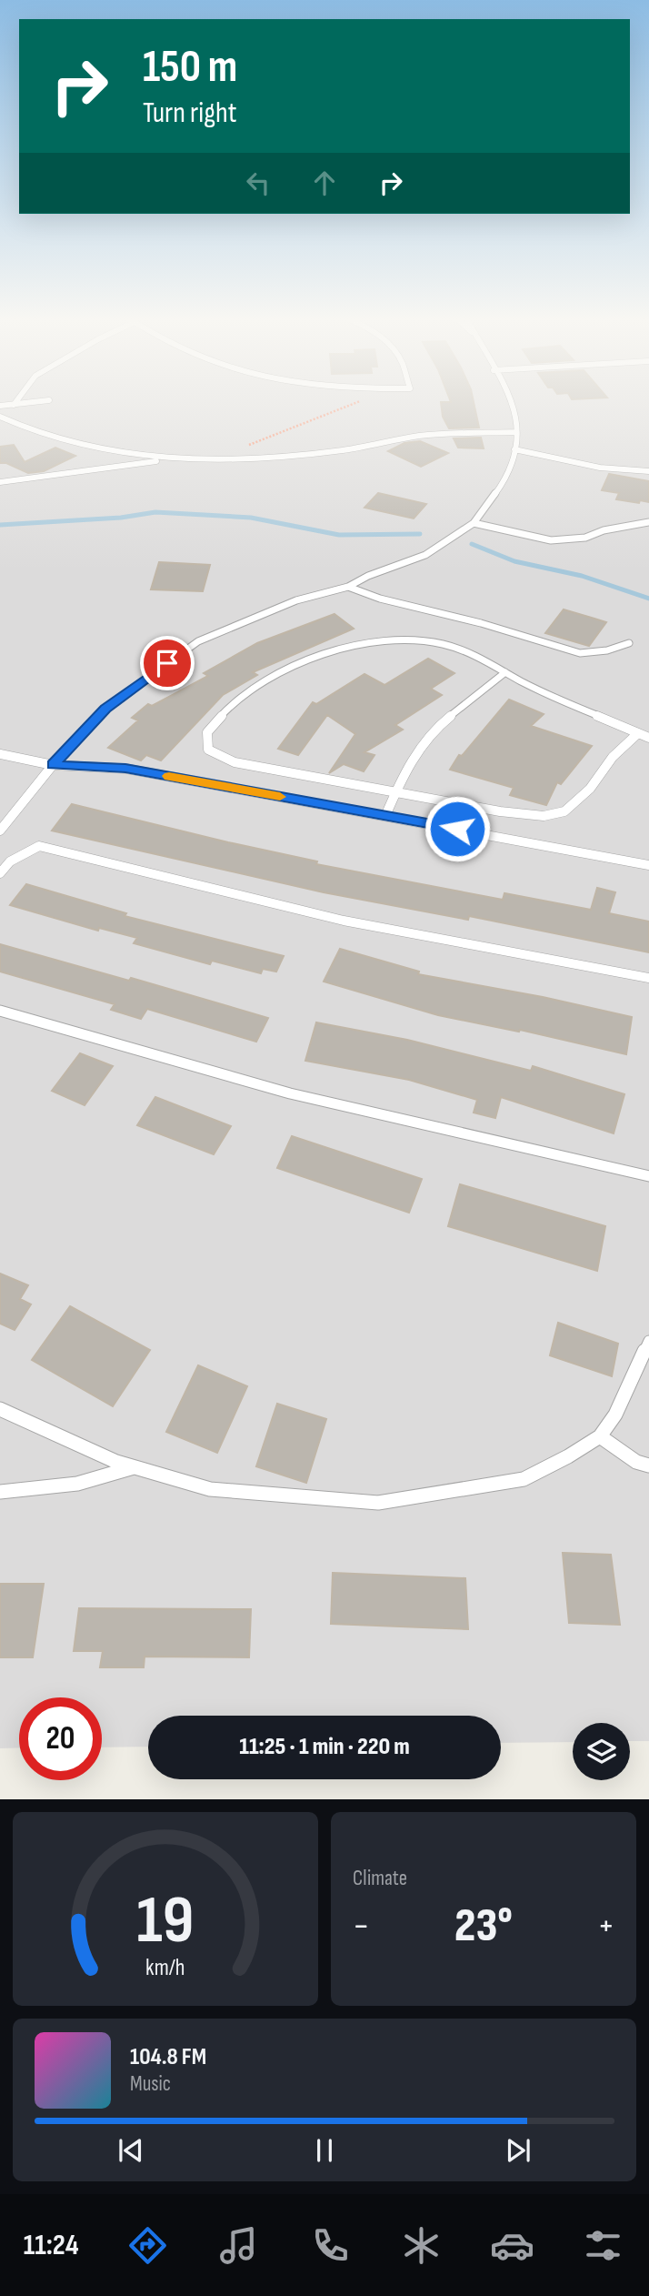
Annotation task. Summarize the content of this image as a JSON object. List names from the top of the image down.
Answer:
{
  "page": {
    "turn": ["150 m", "Turn right"],
    "limit": "20",
    "trip": "11:25 · 1 min · 220 m",
    "tile": "Climate",
    "heat": ["−", "23°", "+"],
    "song": ["104.8 FM", "Music"],
    "tabs": "11:24",
    "gauge": ["19", "km/h"]
  }
}
